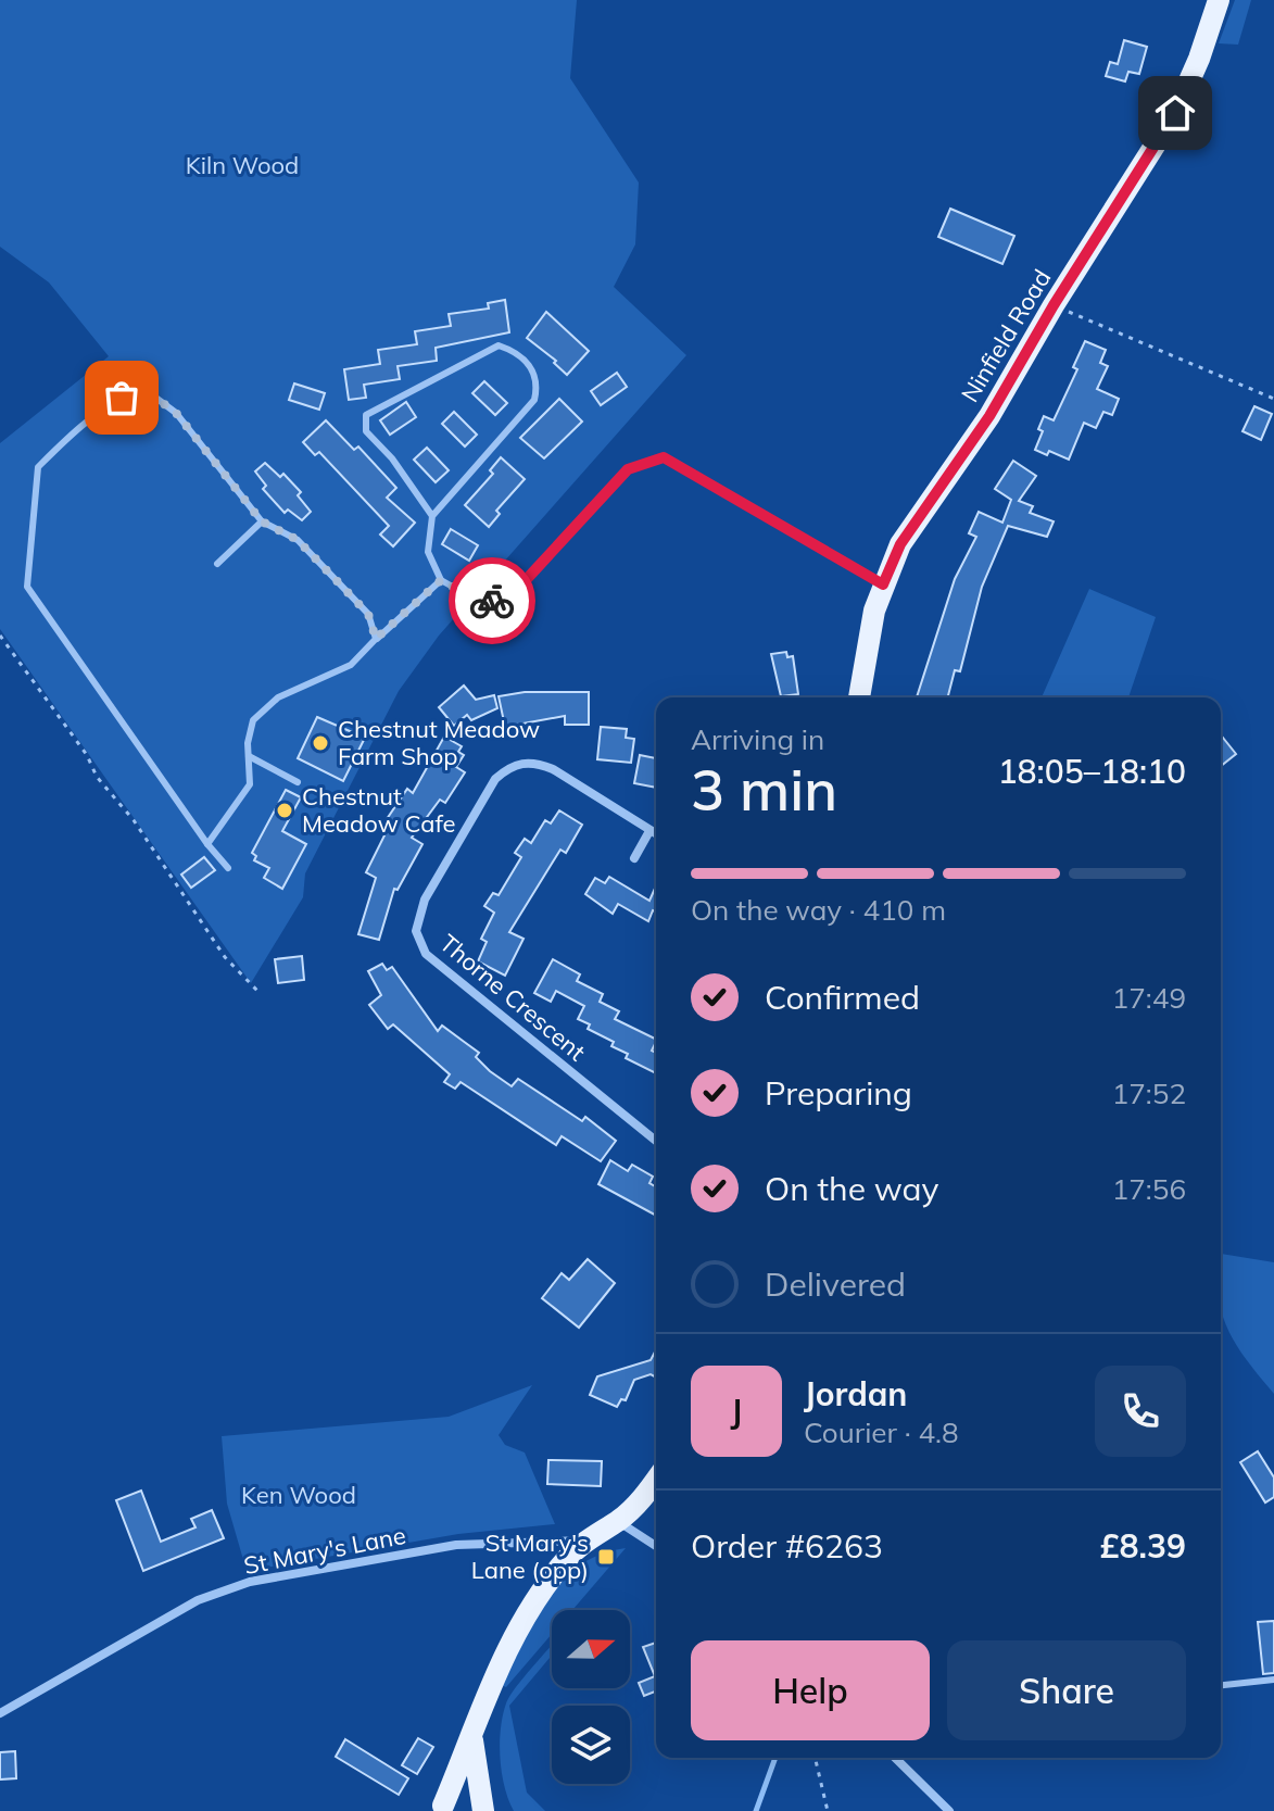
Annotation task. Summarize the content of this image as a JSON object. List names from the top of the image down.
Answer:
{
  "streets": {
    "main road": ["Ninfield Road"],
    "street": ["Thorne Crescent", "St Mary's Lane"]
  },
  "parks": ["Kiln Wood", "Ken Wood"],
  "places": {
    "other": ["Chestnut Meadow Farm Shop", "Chestnut Meadow Cafe"],
    "transit": ["St Mary's Lane (opp)"]
  },
  "north": "right",
  "page": {
    "heading": ["3 min", "Arriving in", "18:05–18:10"],
    "panel": [
      "Jordan",
      "Courier · 4.8",
      "Order #6263",
      "£8.39"
    ],
    "bar": "On the way · 410 m",
    "list": [
      ["Confirmed", "17:49"],
      ["Preparing", "17:52"],
      ["On the way", "17:56"],
      "Delivered"
    ],
    "round": "J",
    "buttons": ["Help", "Share"]
  }
}
